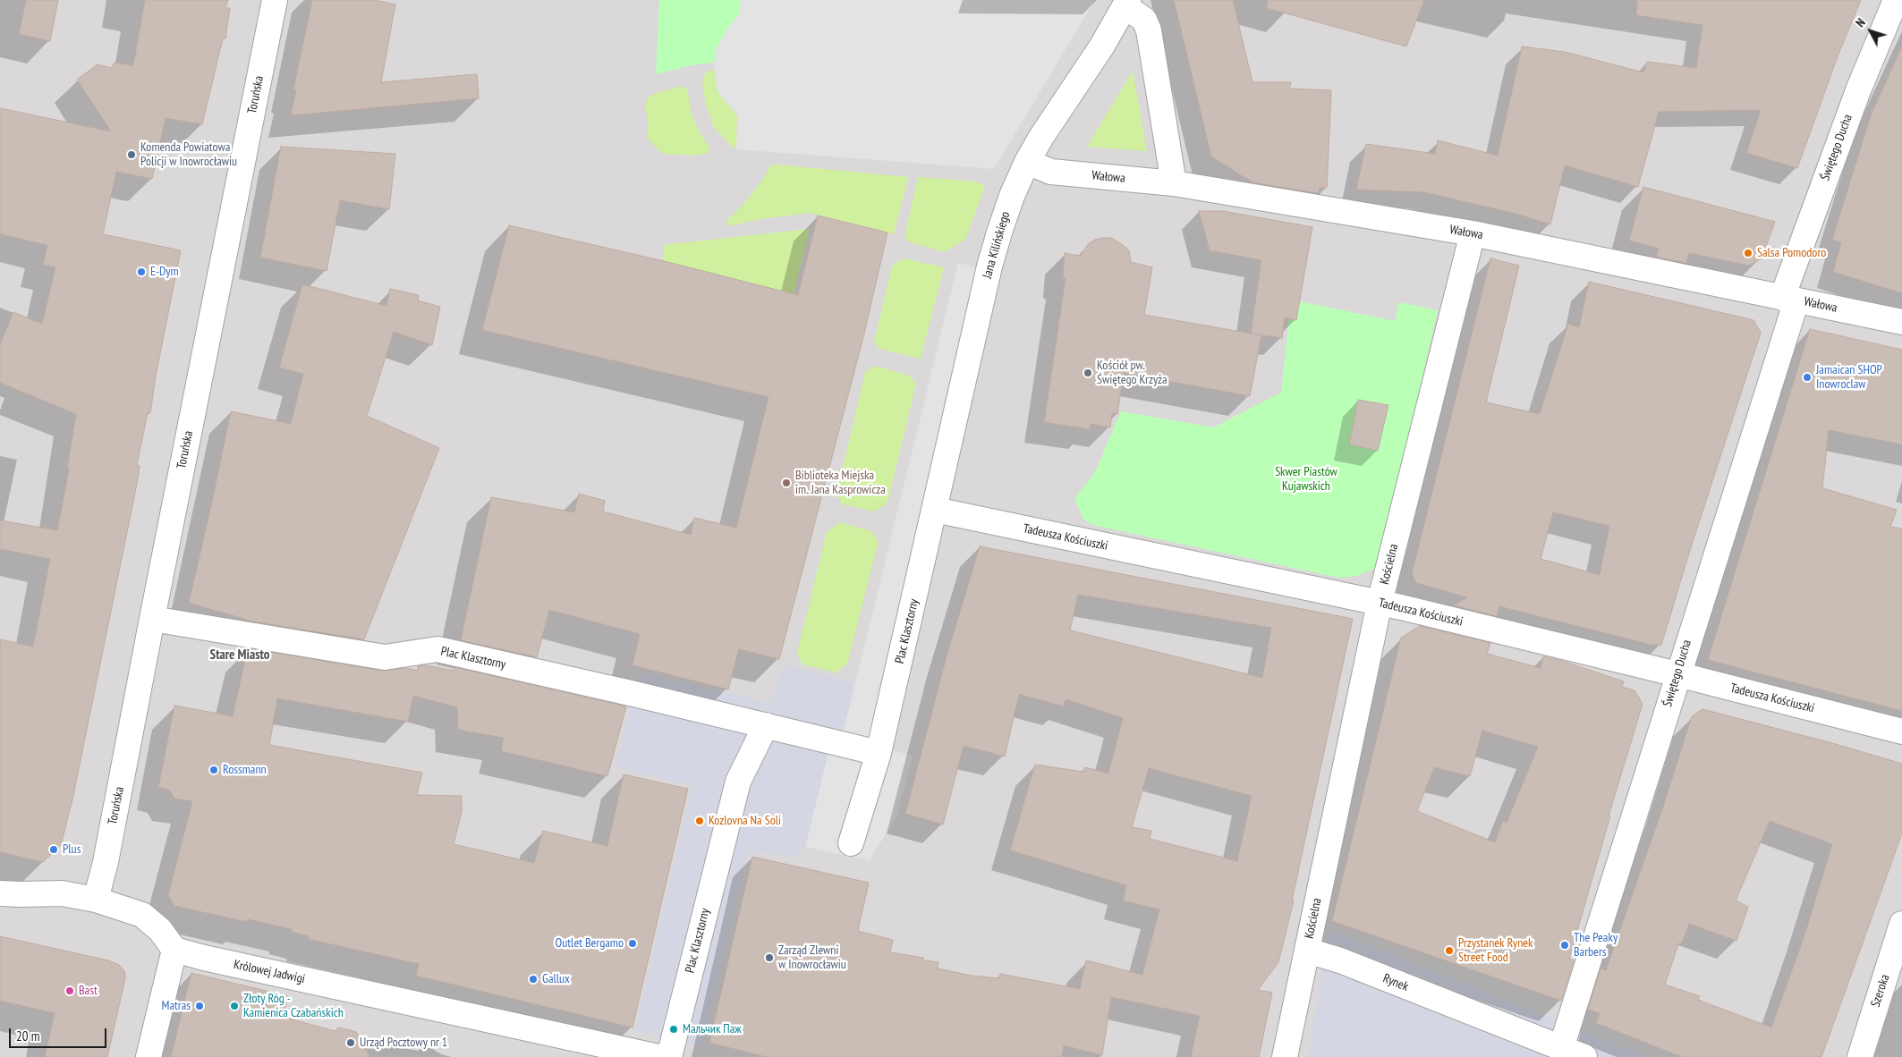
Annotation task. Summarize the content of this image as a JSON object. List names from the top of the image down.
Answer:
{
  "streets": {
    "street": [
      "Toruńska",
      "Świętego Ducha",
      "Wałowa",
      "Jana Kilińskiego",
      "Tadeusza Kościuszki",
      "Kościelna",
      "Plac Klasztorny",
      "Królowej Jadwigi",
      "Rynek",
      "Szeroka"
    ]
  },
  "crossings": [
    ["Toruńska", "Plac Klasztorny"],
    ["Świętego Ducha", "Wałowa"],
    ["Świętego Ducha", "Tadeusza Kościuszki"],
    ["Świętego Ducha", "Rynek"],
    ["Wałowa", "Jana Kilińskiego"],
    ["Wałowa", "Kościelna"],
    ["Jana Kilińskiego", "Tadeusza Kościuszki"],
    ["Jana Kilińskiego", "Plac Klasztorny"],
    ["Tadeusza Kościuszki", "Kościelna"],
    ["Tadeusza Kościuszki", "Plac Klasztorny"],
    ["Kościelna", "Rynek"]
  ],
  "districts": ["Stare Miasto"],
  "parks": ["Skwer Piastów Kujawskich"],
  "places": [
    "Komenda Powiatowa Policji w Inowrocławiu",
    "Salsa Pomodoro",
    "E-Dym",
    "Kościół pw. Świętego Krzyża",
    "Jamaican SHOP Inowroclaw",
    "Biblioteka Miejska im. Jana Kasprowicza",
    "Rossmann",
    "Kozlovna Na Soli",
    "Plus",
    "Outlet Bergamo",
    "The Peaky Barbers",
    "Przystanek Rynek Street Food",
    "Zarząd Zlewni w Inowrocławiu",
    "Gallux",
    "Bast",
    "Matras",
    "Złoty Róg - Kamienica Czabańskich",
    "Мальчик Паж",
    "Urząd Pocztowy nr 1"
  ],
  "scale_bar": "20 m",
  "north": "top left"
}
